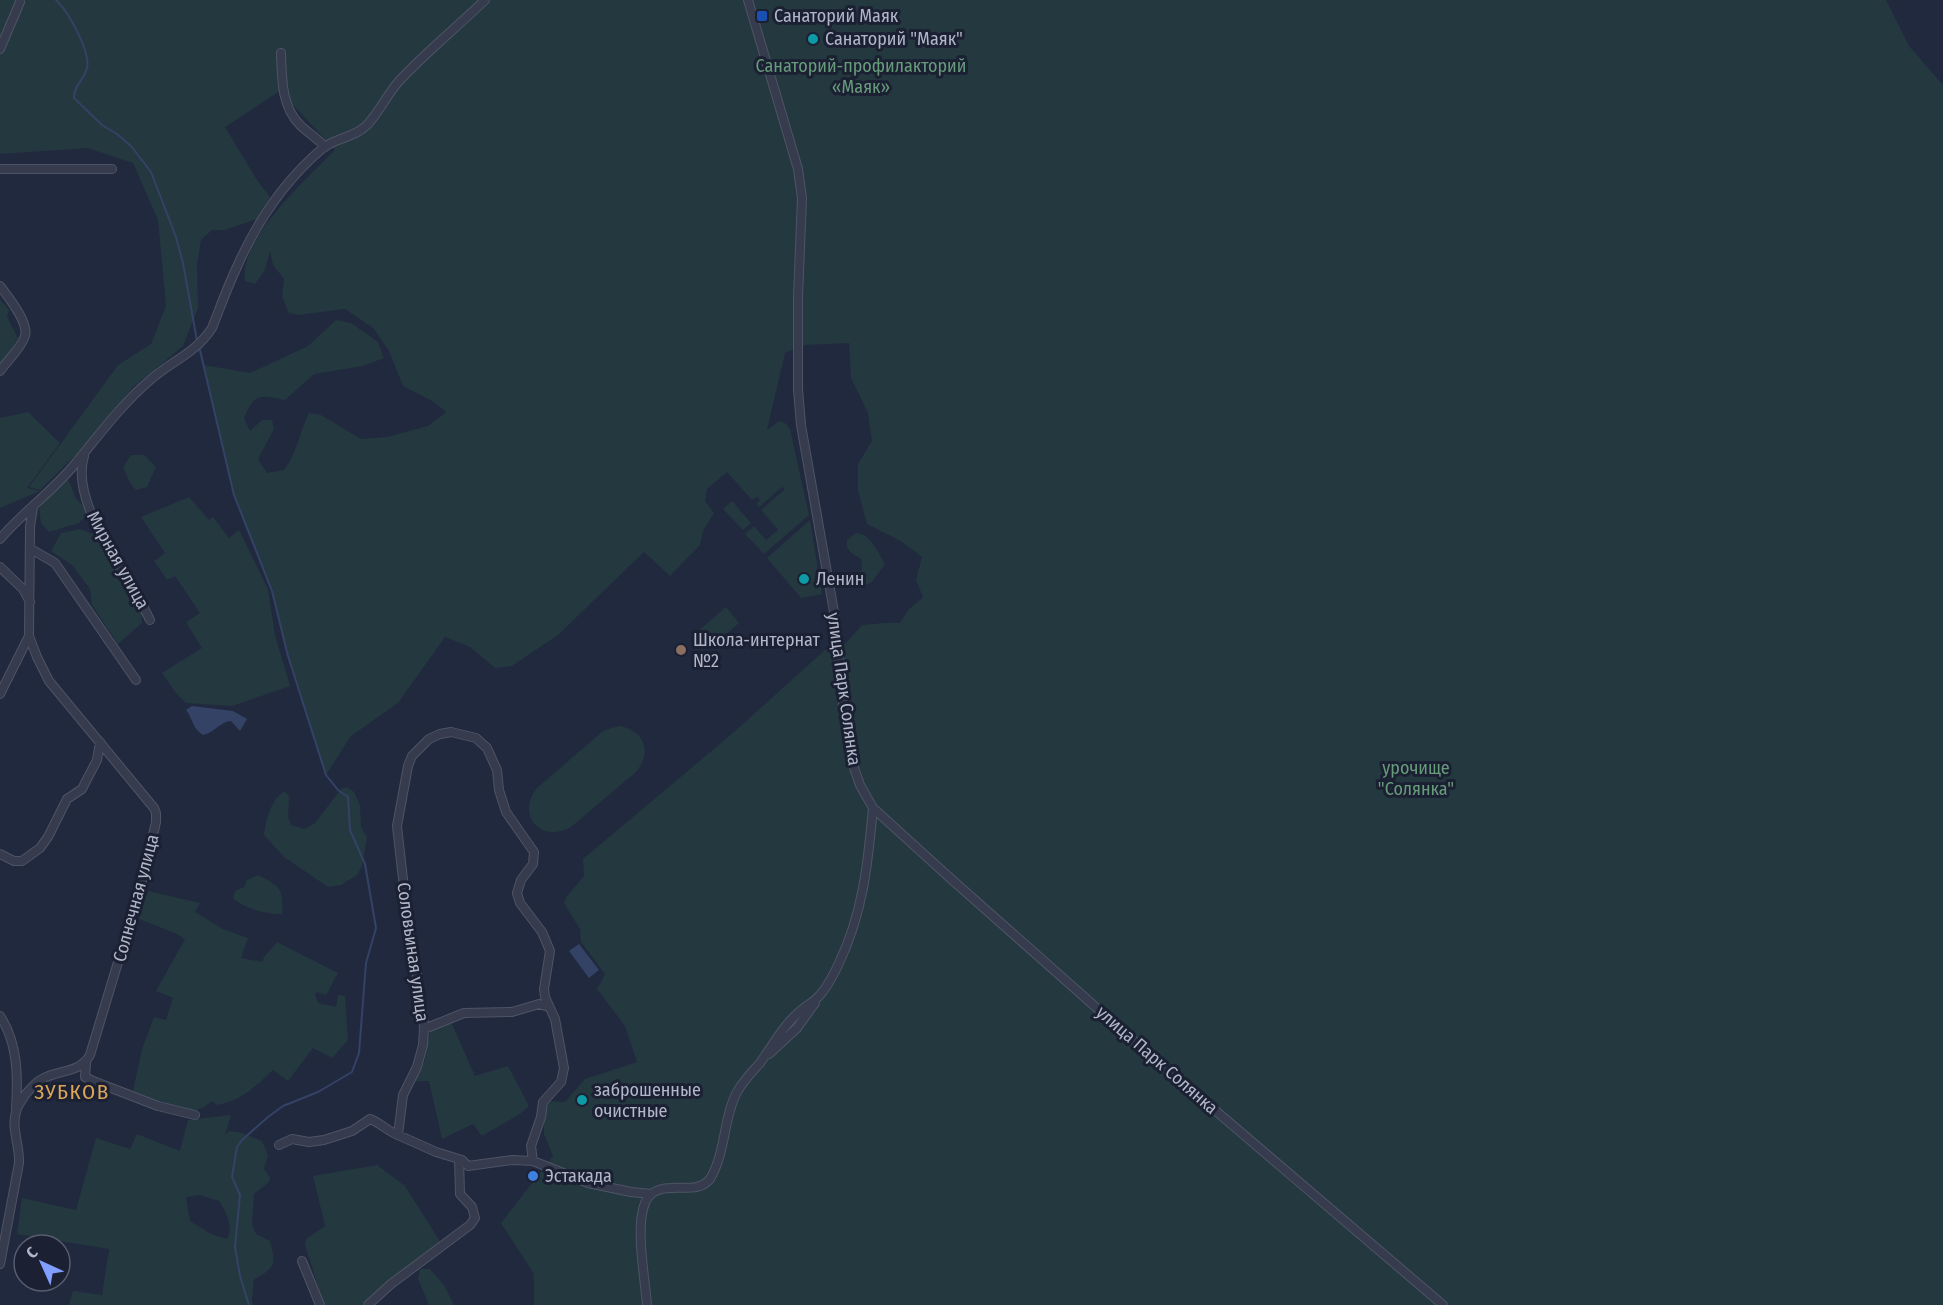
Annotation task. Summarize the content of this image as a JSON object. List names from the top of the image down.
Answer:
{
  "streets": {
    "street": [
      "Мирная улица",
      "улица Парк Солянка",
      "Солнечная улица",
      "Соловьиная улица"
    ]
  },
  "districts": ["ЗУБКОВ"],
  "parks": ["Санаторий-профилакторий «Маяк»", "урочище \"Солянка\""],
  "places": {
    "transit": ["Санаторий Маяк"],
    "other": [
      "Санаторий \"Маяк\"",
      "Ленин",
      "Школа-интернат №2",
      "заброшенные очистные",
      "Эстакада"
    ]
  },
  "north": "top left"
}
